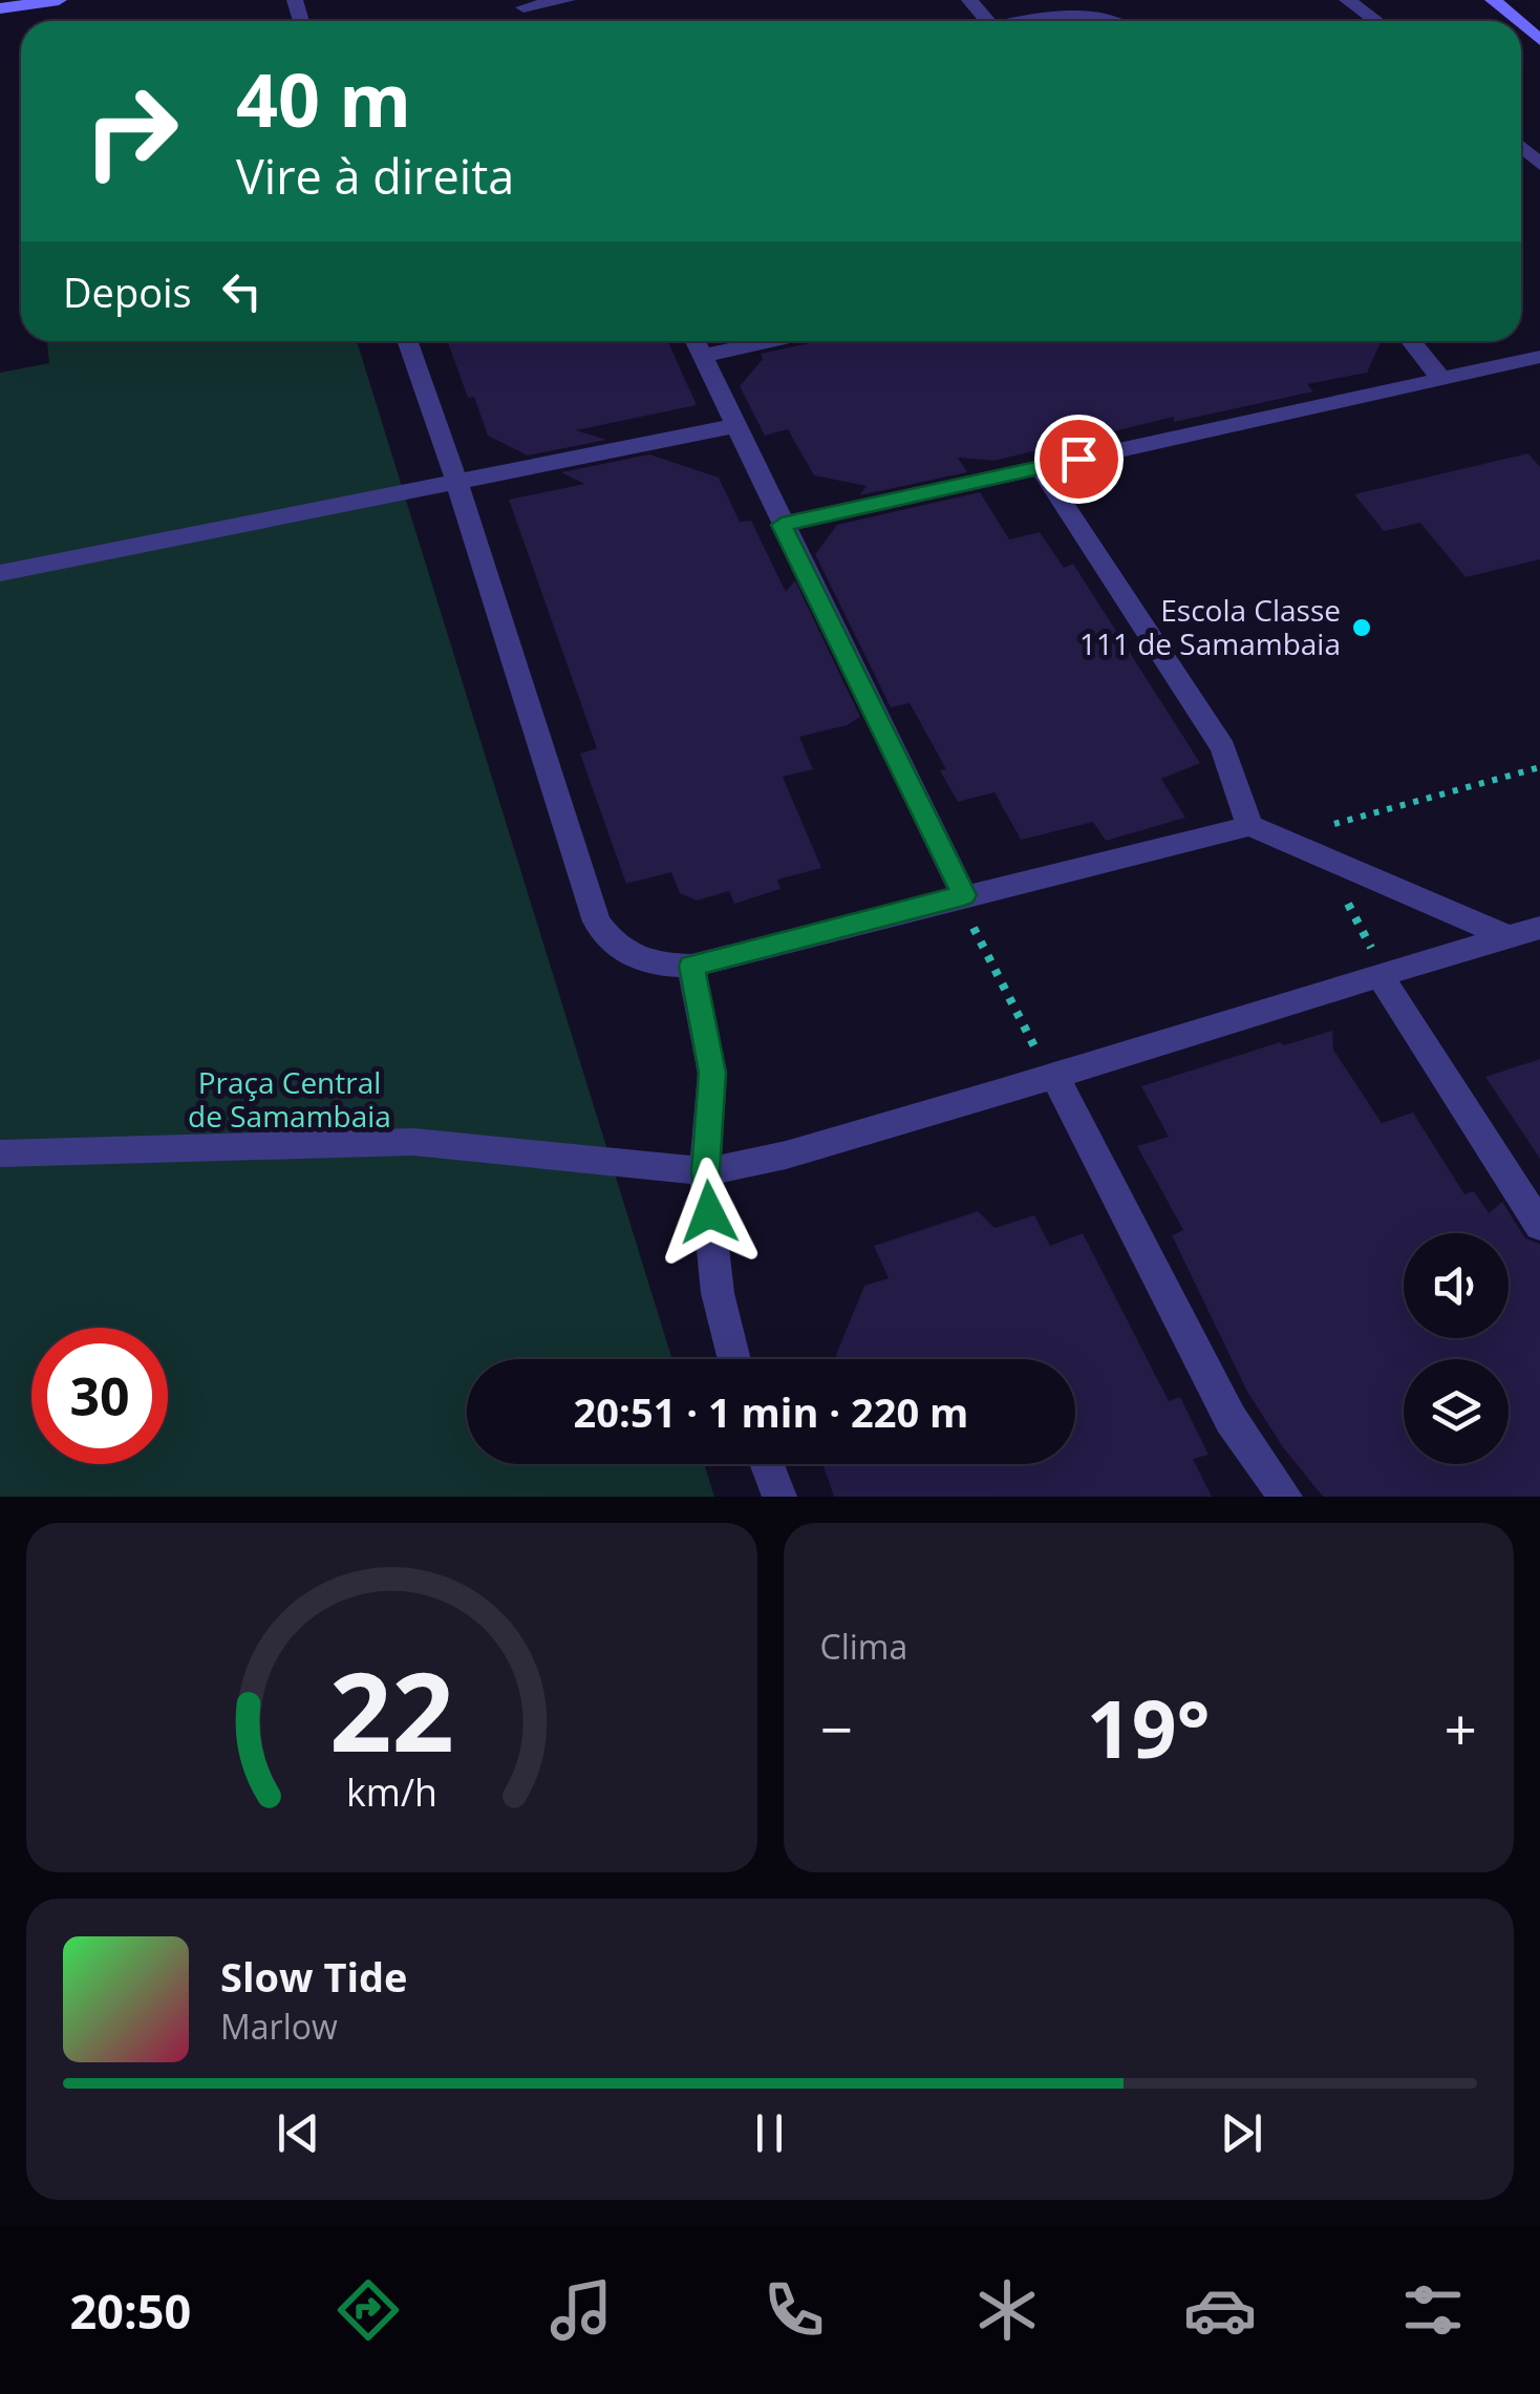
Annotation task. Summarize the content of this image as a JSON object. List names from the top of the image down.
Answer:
{
  "parks": ["Praça Central de Samambaia"],
  "places": ["Escola Classe 111 de Samambaia"],
  "page": {
    "turn": ["40 m", "Vire à direita"],
    "then": "Depois",
    "limit": "30",
    "trip": "20:51 · 1 min · 220 m",
    "tile": "Clima",
    "heat": ["−", "19°", "+"],
    "song": ["Slow Tide", "Marlow"],
    "tabs": "20:50",
    "gauge": ["22", "km/h"]
  }
}
